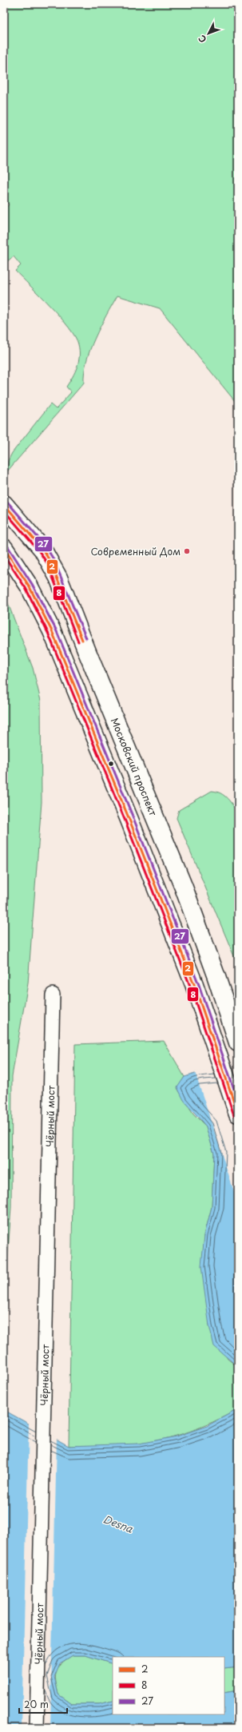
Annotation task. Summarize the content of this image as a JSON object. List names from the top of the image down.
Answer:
{
  "streets": {
    "main road": ["Московский проспект"],
    "street": ["Чёрный мост"]
  },
  "water": ["Desna"],
  "places": ["Современный Дом"],
  "lines": ["transit line 27", "transit line 2", "transit line 8"],
  "legend": ["2", "8", "27"],
  "scale_bar": "20 m",
  "north": "bottom left"
}
